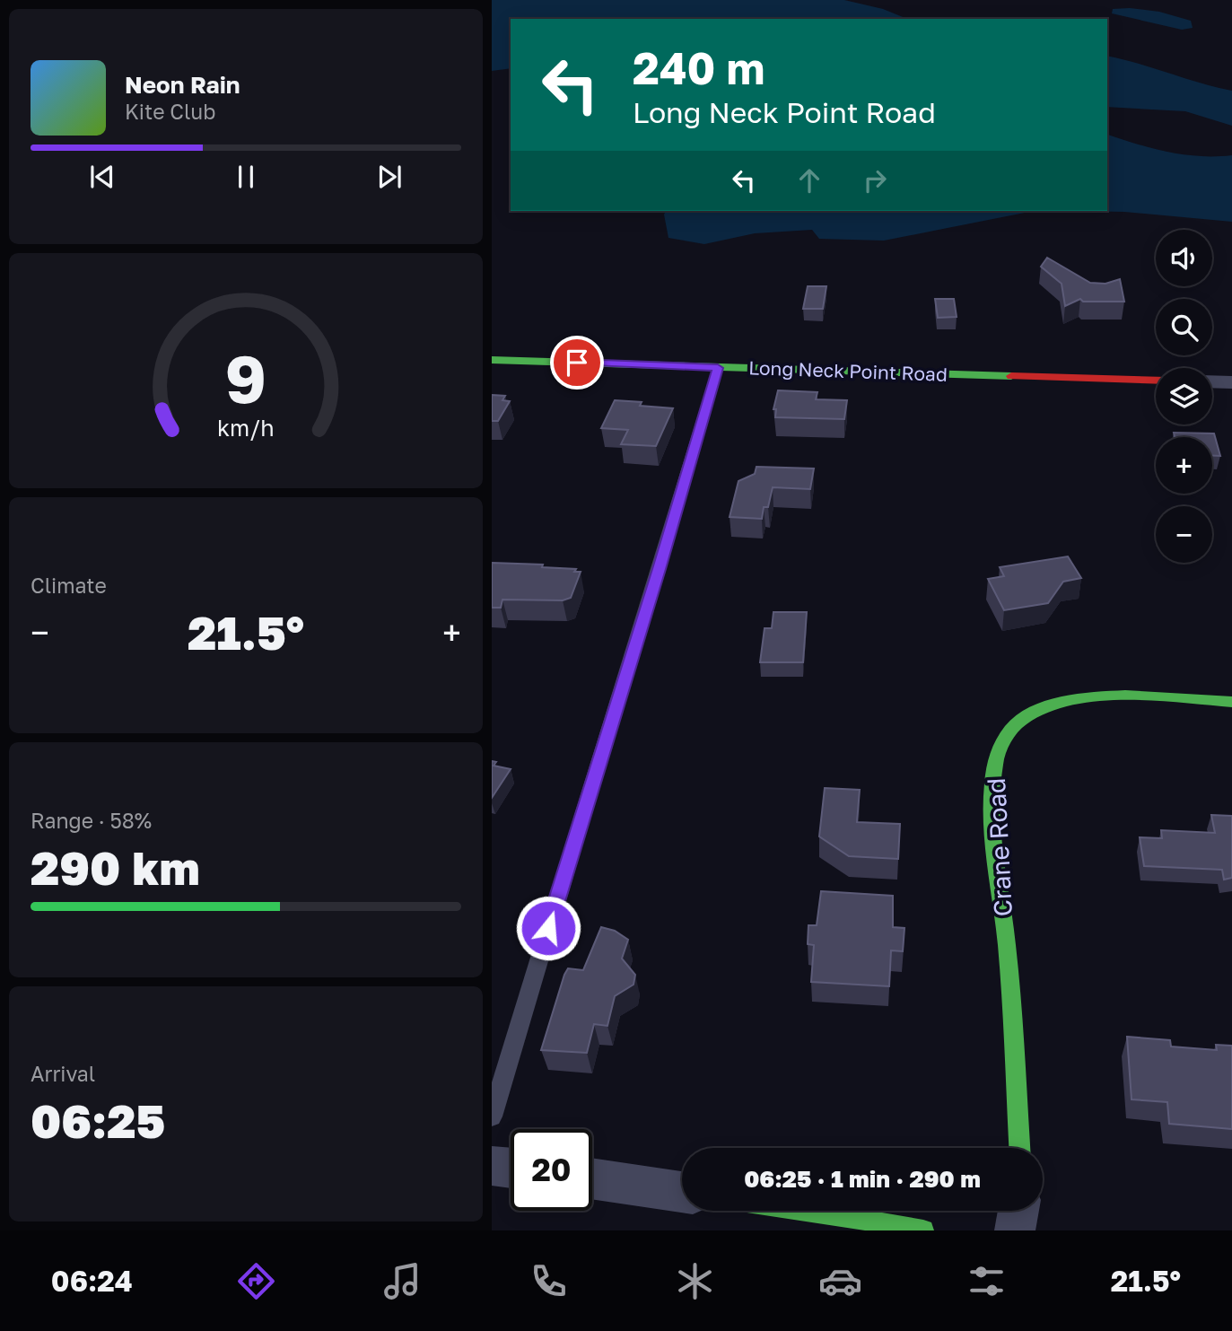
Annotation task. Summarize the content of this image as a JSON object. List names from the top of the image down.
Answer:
{
  "streets": {
    "street": ["Long Neck Point Road", "Crane Road"]
  },
  "page": {
    "turn": ["240 m", "Long Neck Point Road"],
    "song": ["Neon Rain", "Kite Club"],
    "map_buttons": ["+", "−"],
    "tile": [
      "Climate",
      ["Range · 58%", "290 km"],
      ["Arrival", "06:25"]
    ],
    "heat": ["−", "21.5°", "+"],
    "limit": "20",
    "trip": "06:25 · 1 min · 290 m",
    "tabs": ["06:24", "21.5°"],
    "gauge": ["9", "km/h"]
  }
}
